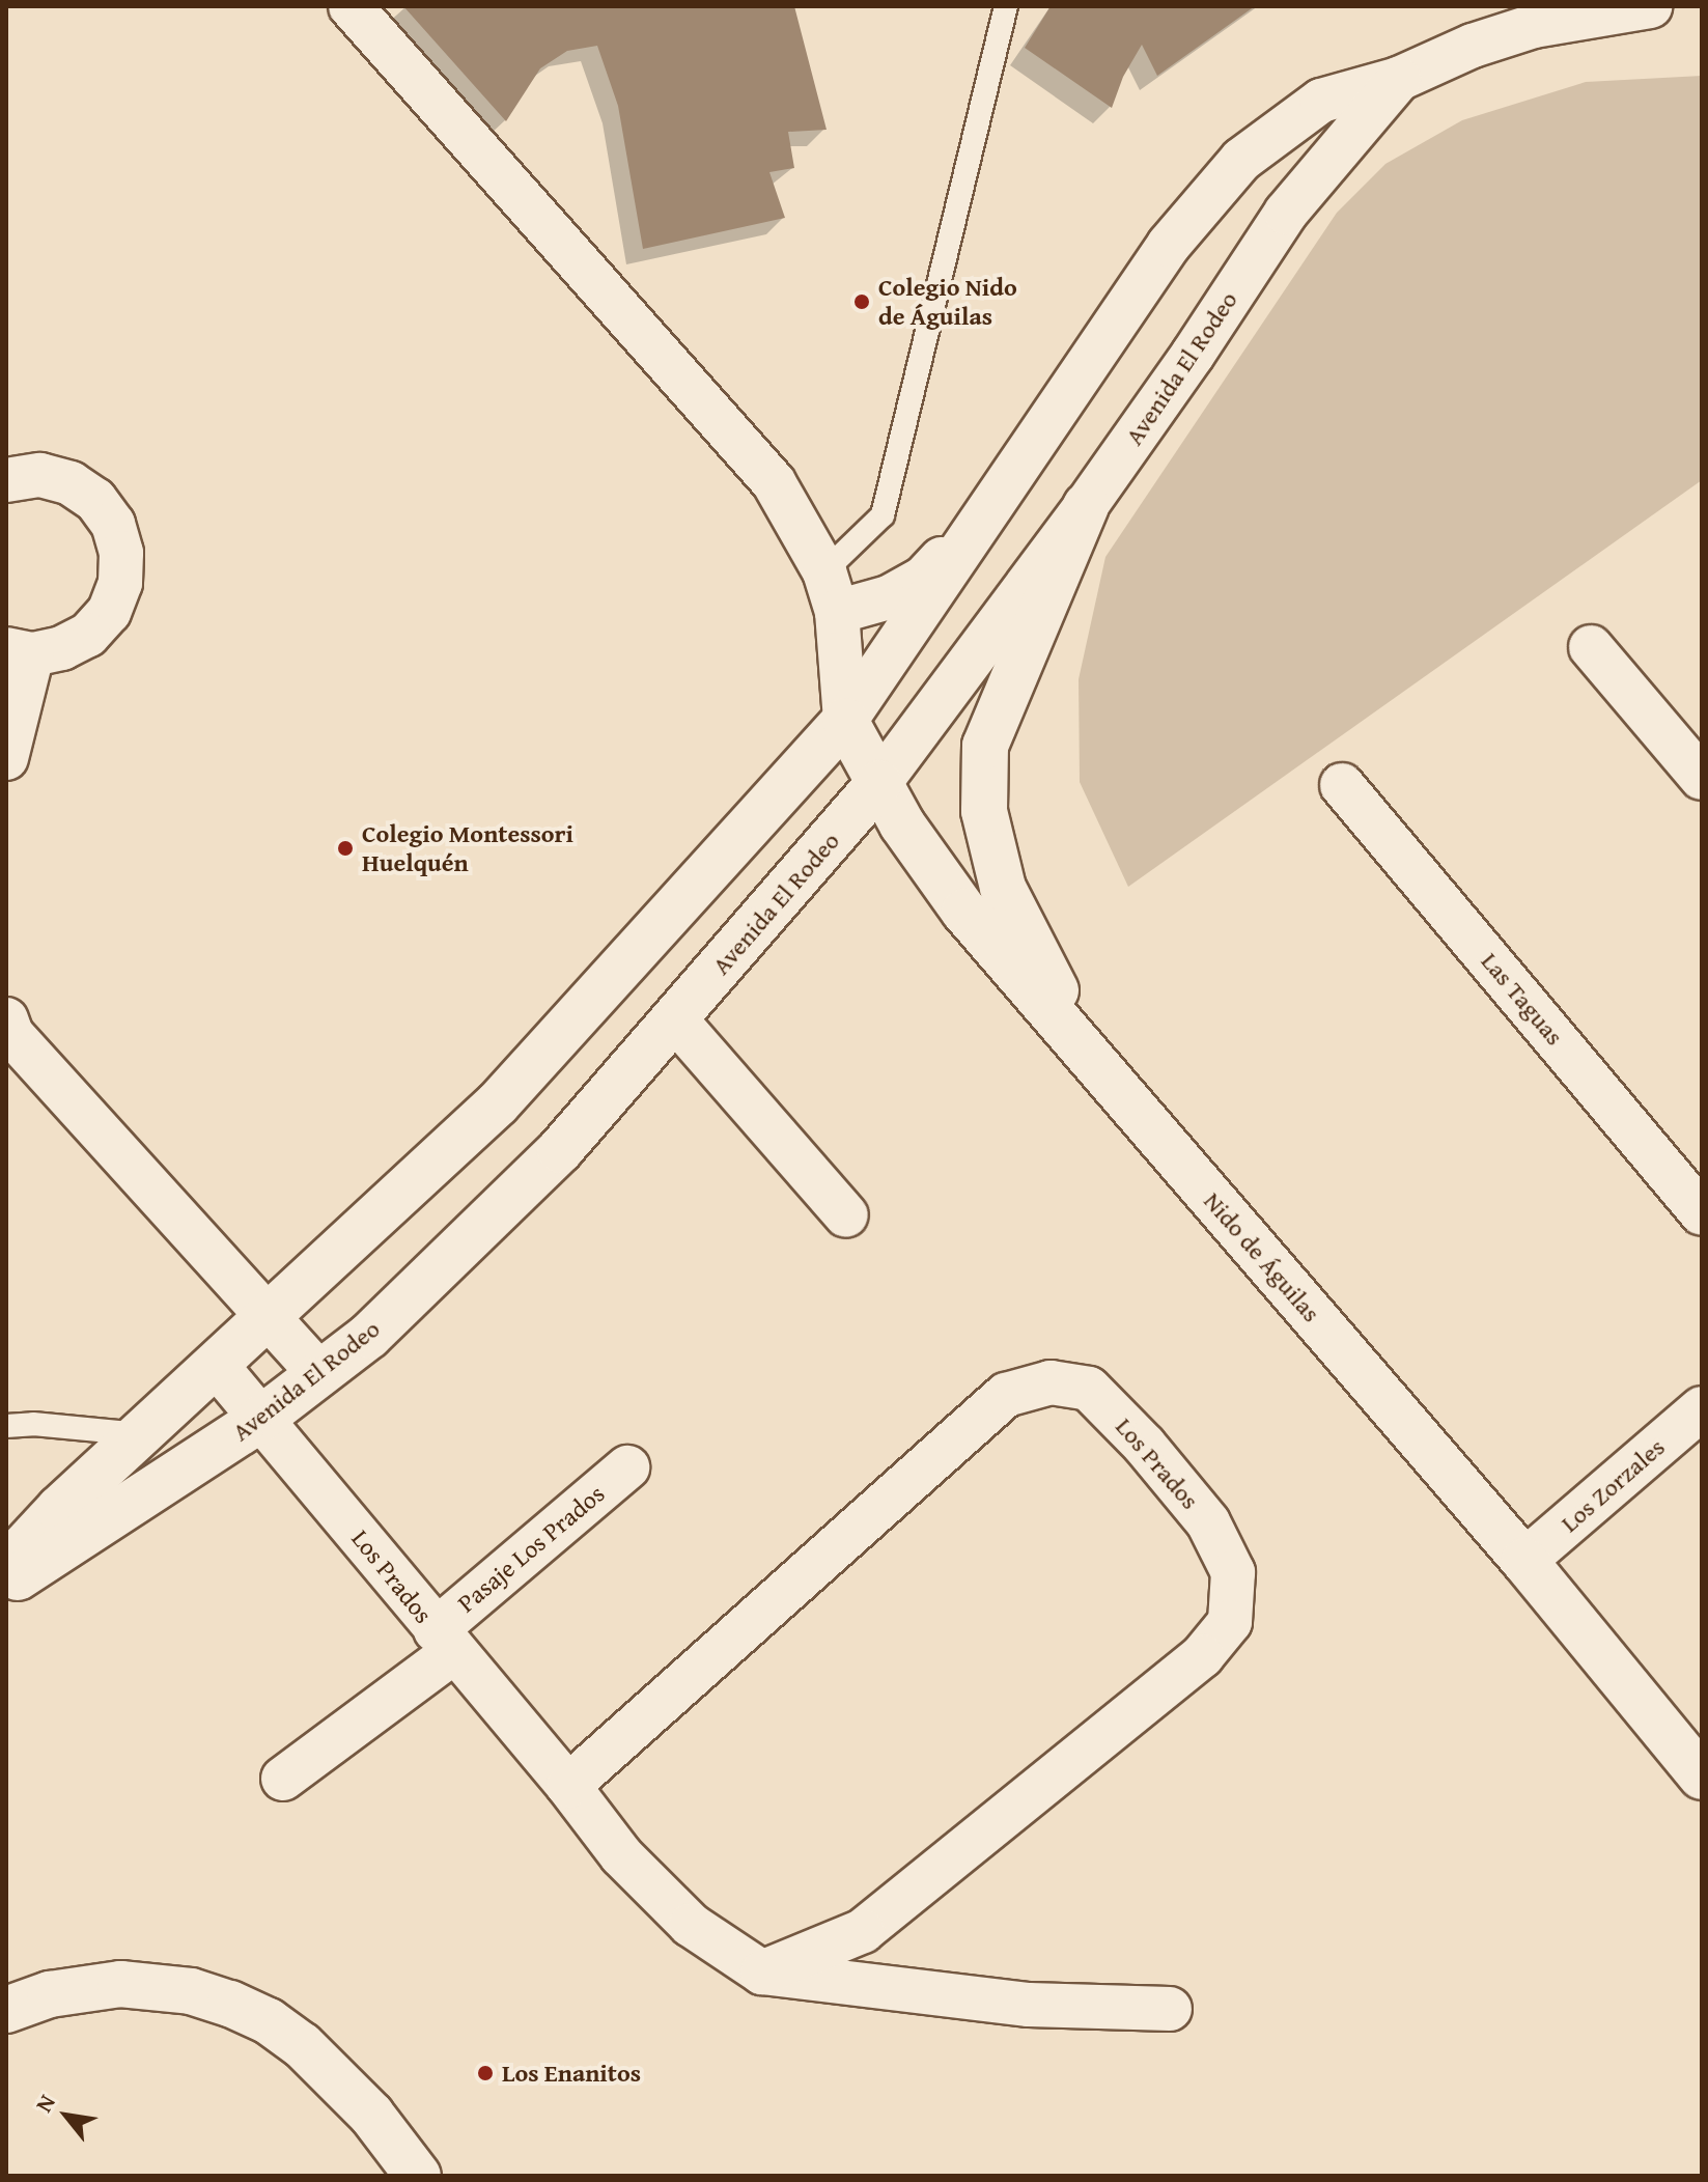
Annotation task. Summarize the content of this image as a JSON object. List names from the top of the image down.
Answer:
{
  "streets": {
    "street": [
      "Avenida El Rodeo",
      "Las Taguas",
      "Nido de Águilas",
      "Los Prados",
      "Los Zorzales",
      "Pasaje Los Prados"
    ]
  },
  "crossings": [
    ["Avenida El Rodeo", "Nido de Águilas"],
    ["Avenida El Rodeo", "Los Prados"],
    ["Nido de Águilas", "Los Zorzales"],
    ["Los Prados", "Pasaje Los Prados"]
  ],
  "places": ["Colegio Nido de Águilas", "Colegio Montessori Huelquén", "Los Enanitos"],
  "north": "top left"
}
